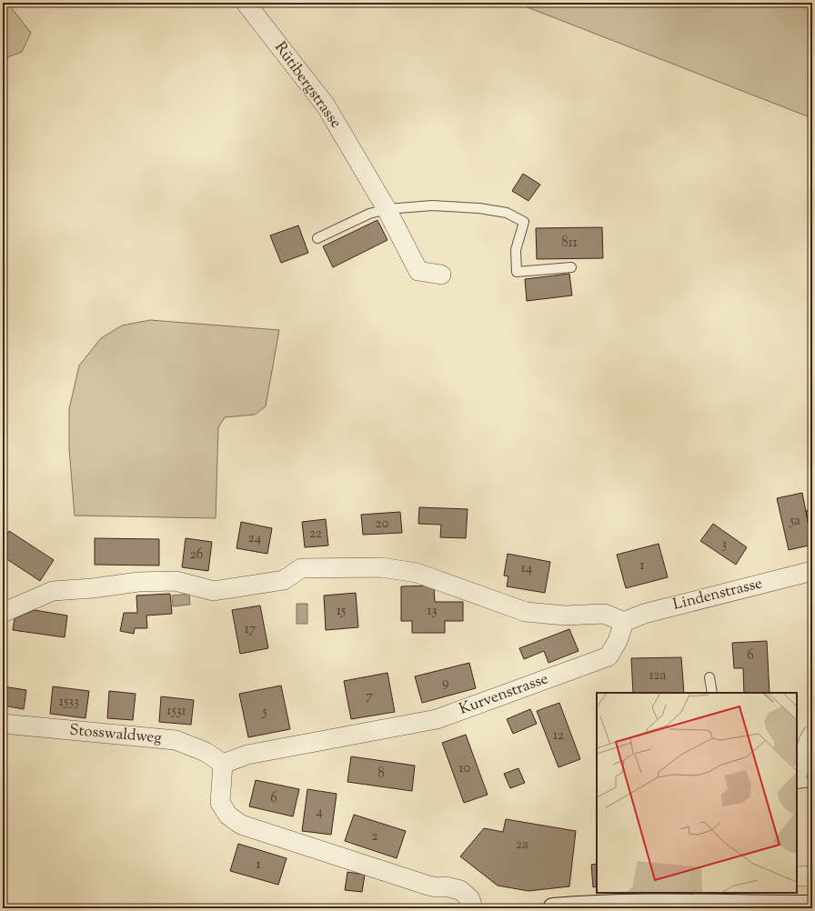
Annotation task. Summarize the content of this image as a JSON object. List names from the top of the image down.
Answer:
{
  "streets": {
    "street": [
      "Rütibergstrasse",
      "Lindenstrasse",
      "Kurvenstrasse",
      "Stosswaldweg"
    ]
  },
  "crossings": [
    ["Lindenstrasse", "Kurvenstrasse"],
    ["Kurvenstrasse", "Stosswaldweg"]
  ],
  "house_numbers": [
    "811",
    "5a",
    "20",
    "22",
    "24",
    "3",
    "26",
    "1",
    "14",
    "15",
    "13",
    "17",
    "6",
    "12a",
    "9",
    "7",
    "1533",
    "1531",
    "5",
    "12",
    "10",
    "8",
    "6",
    "4",
    "2",
    "2a",
    "1"
  ]
}
